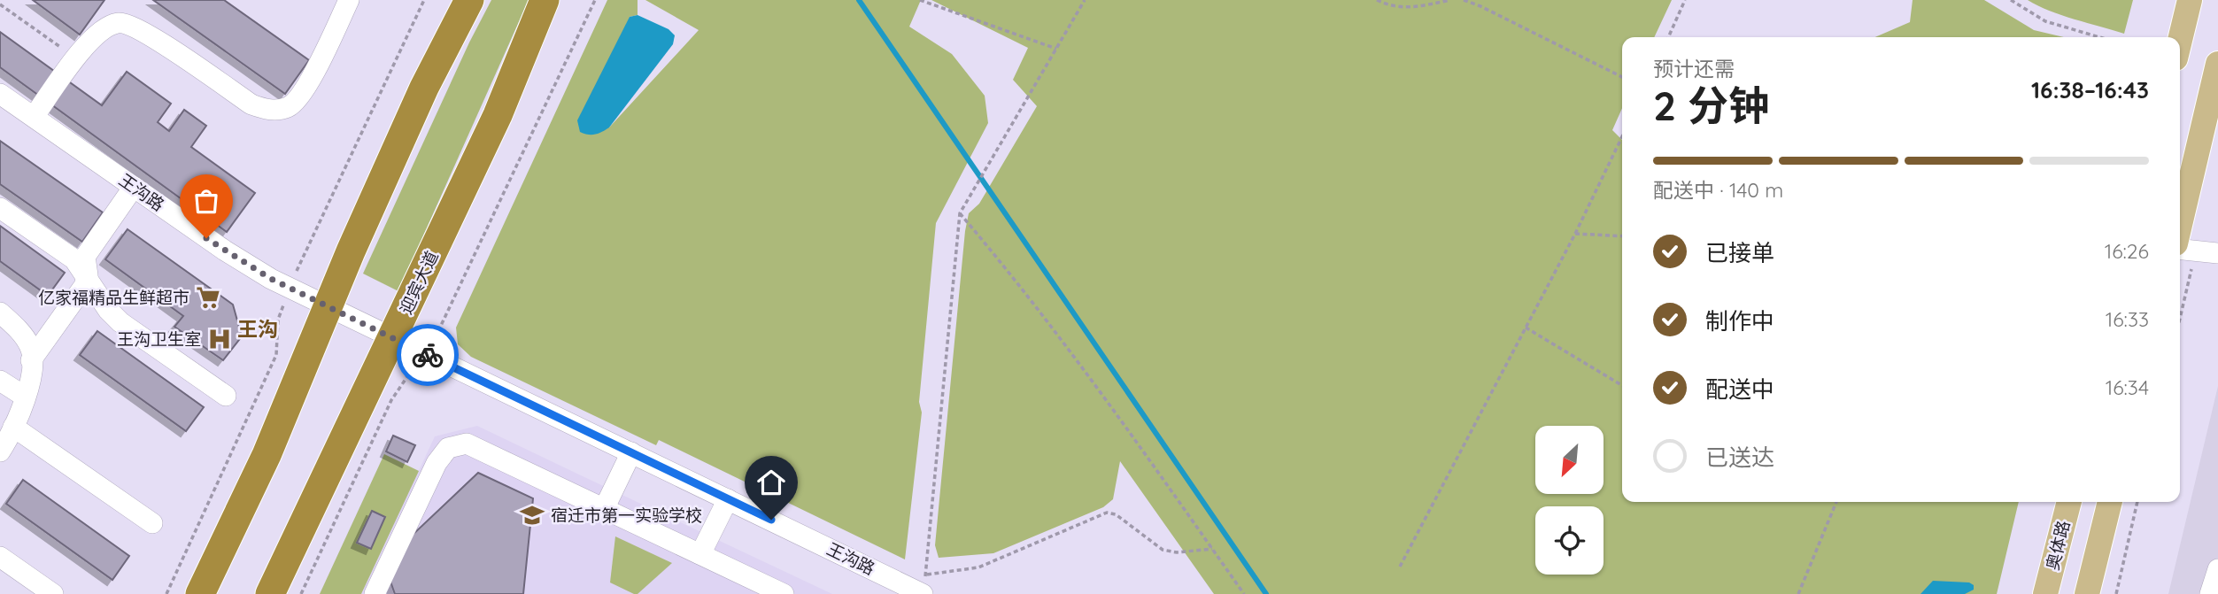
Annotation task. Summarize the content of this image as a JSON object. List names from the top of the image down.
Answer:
{
  "streets": {
    "highway": ["迎宾大道"],
    "main road": ["奥体路"],
    "street": ["王沟路"]
  },
  "crossings": [
    ["王沟路", "迎宾大道"]
  ],
  "districts": ["王沟"],
  "places": {
    "supermarket": ["亿家福精品生鲜超市"],
    "hospital": ["王沟卫生室"],
    "school or university": ["宿迁市第一实验学校"]
  },
  "north": "bottom left",
  "page": {
    "heading": ["2 分钟", "预计还需", "16:38–16:43"],
    "bar": "配送中 · 140 m",
    "list": [
      ["已接单", "16:26"],
      ["制作中", "16:33"],
      ["配送中", "16:34"],
      "已送达"
    ]
  }
}
